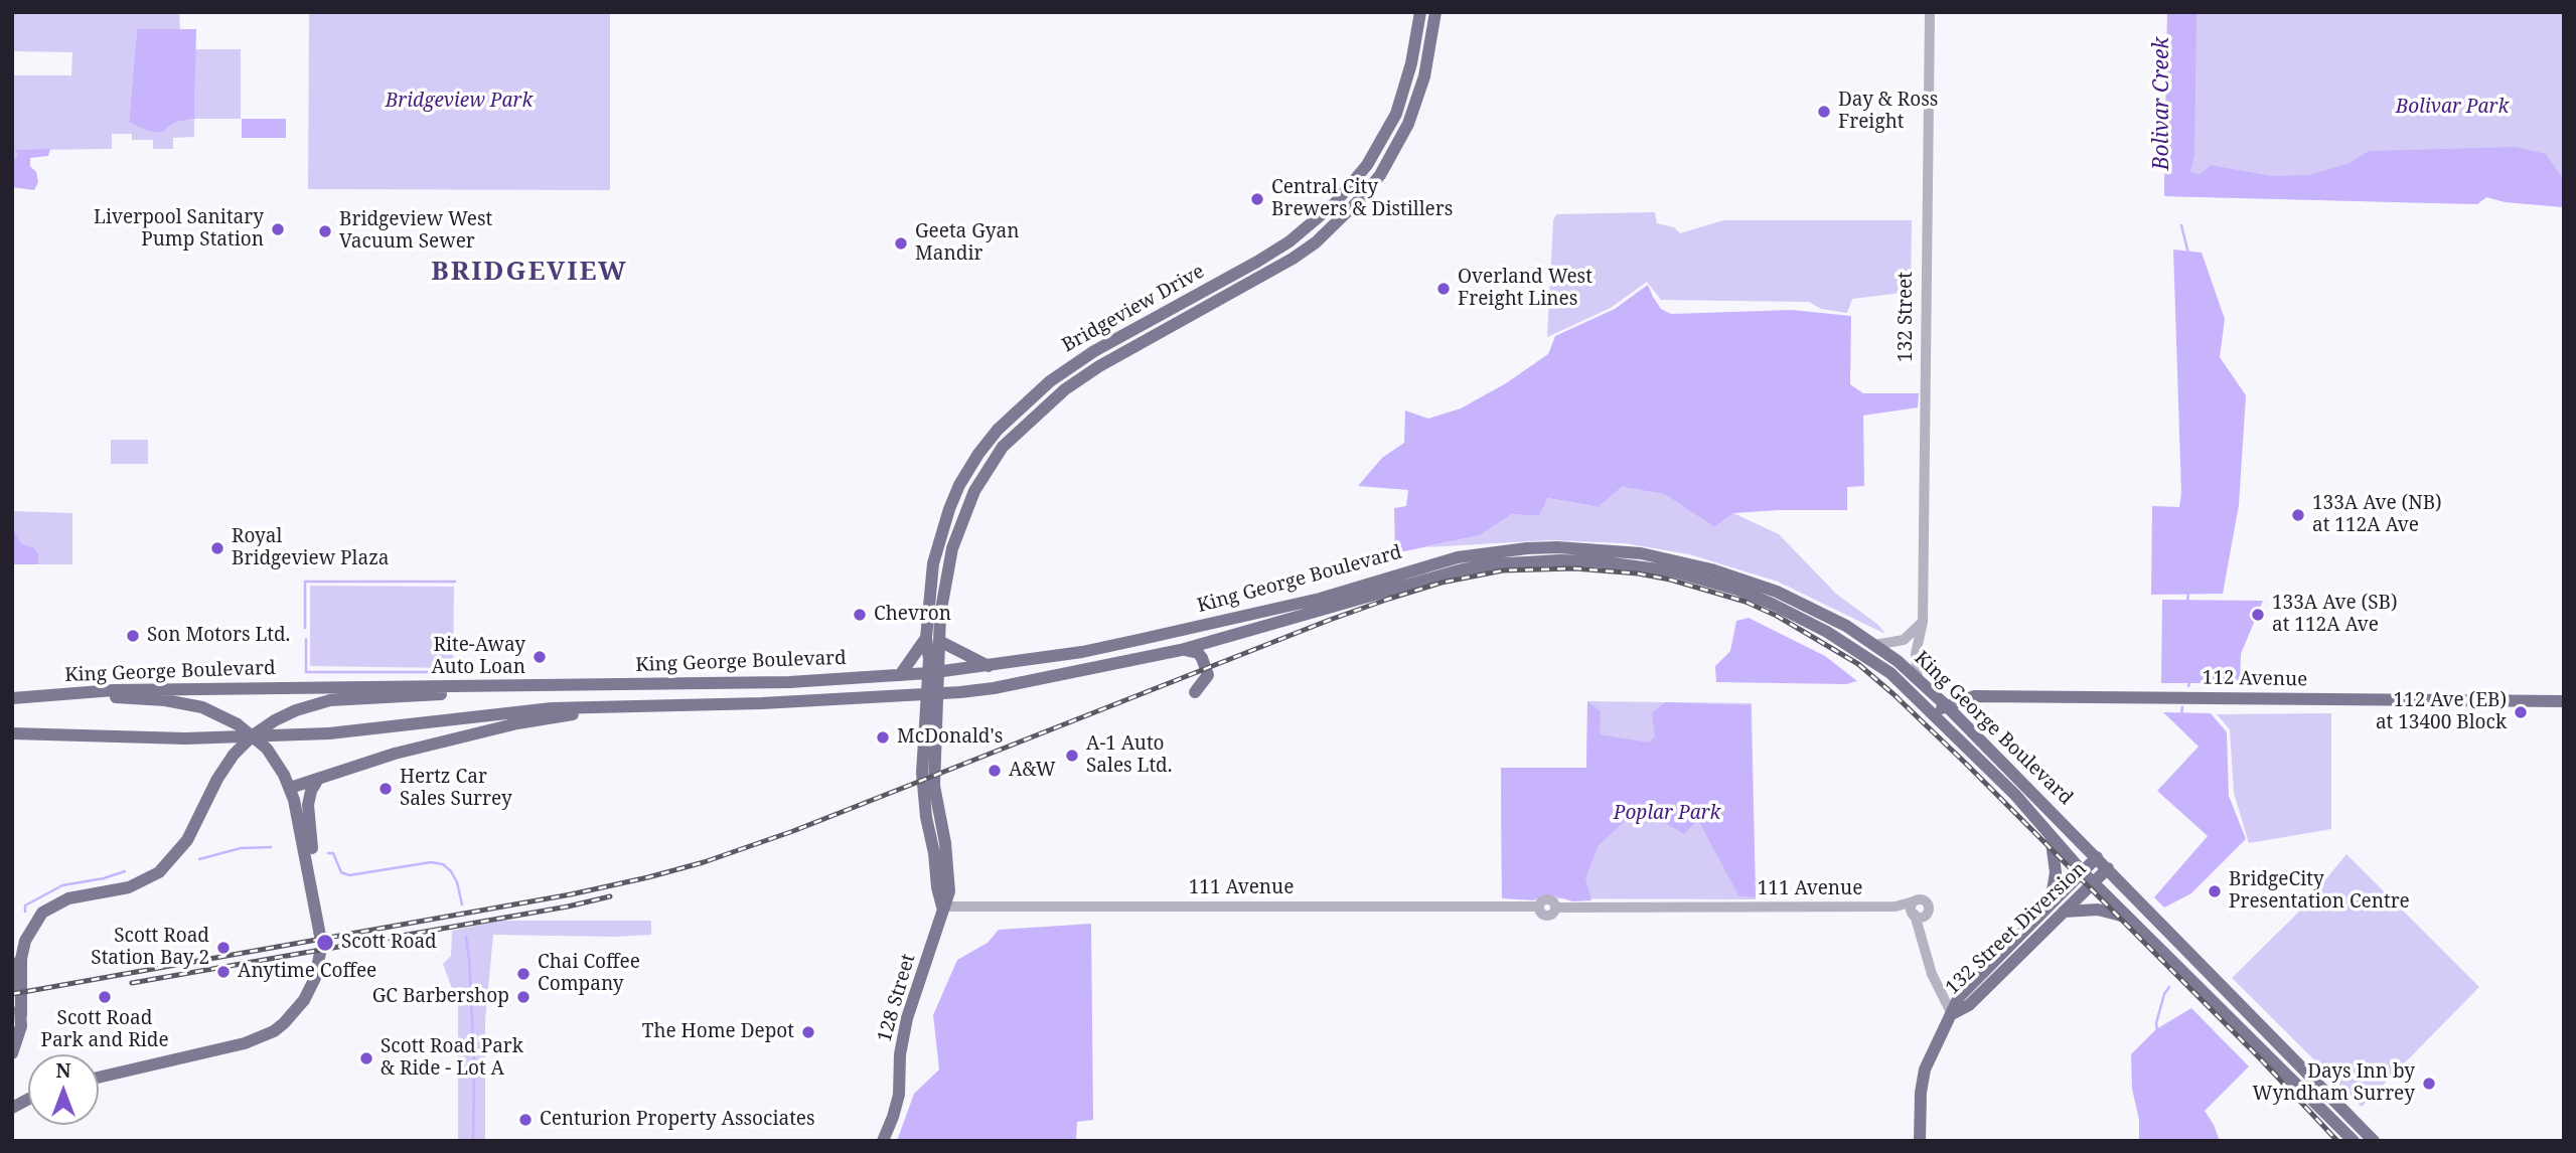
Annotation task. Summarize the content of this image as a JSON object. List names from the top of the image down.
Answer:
{
  "streets": {
    "main road": [
      "Bridgeview Drive",
      "King George Boulevard",
      "112 Avenue",
      "132 Street Diversion",
      "128 Street"
    ],
    "street": ["132 Street", "111 Avenue"]
  },
  "crossings": [
    ["Bridgeview Drive", "King George Boulevard"],
    ["Bridgeview Drive", "128 Street"],
    ["132 Street", "King George Boulevard"],
    ["King George Boulevard", "112 Avenue"],
    ["King George Boulevard", "132 Street Diversion"],
    ["King George Boulevard", "128 Street"],
    ["111 Avenue", "132 Street Diversion"],
    ["111 Avenue", "128 Street"]
  ],
  "districts": ["BRIDGEVIEW"],
  "water": ["Bolivar Creek"],
  "parks": ["Bridgeview Park", "Bolivar Park", "Poplar Park"],
  "places": [
    "Day & Ross Freight",
    "Central City Brewers & Distillers",
    "Liverpool Sanitary Pump Station",
    "Bridgeview West Vacuum Sewer",
    "Geeta Gyan Mandir",
    "Overland West Freight Lines",
    "133A Ave (NB) at 112A Ave",
    "Royal Bridgeview Plaza",
    "Chevron",
    "133A Ave (SB) at 112A Ave",
    "Son Motors Ltd.",
    "Rite-Away Auto Loan",
    "112 Ave (EB) at 13400 Block",
    "McDonald's",
    "A-1 Auto Sales Ltd.",
    "A&W",
    "Hertz Car Sales Surrey",
    "BridgeCity Presentation Centre",
    "Scott Road",
    "Scott Road Station Bay 2",
    "Anytime Coffee",
    "Chai Coffee Company",
    "Scott Road Park and Ride",
    "GC Barbershop",
    "The Home Depot",
    "Scott Road Park & Ride - Lot A",
    "Days Inn by Wyndham Surrey",
    "Centurion Property Associates"
  ],
  "north": "top"
}
